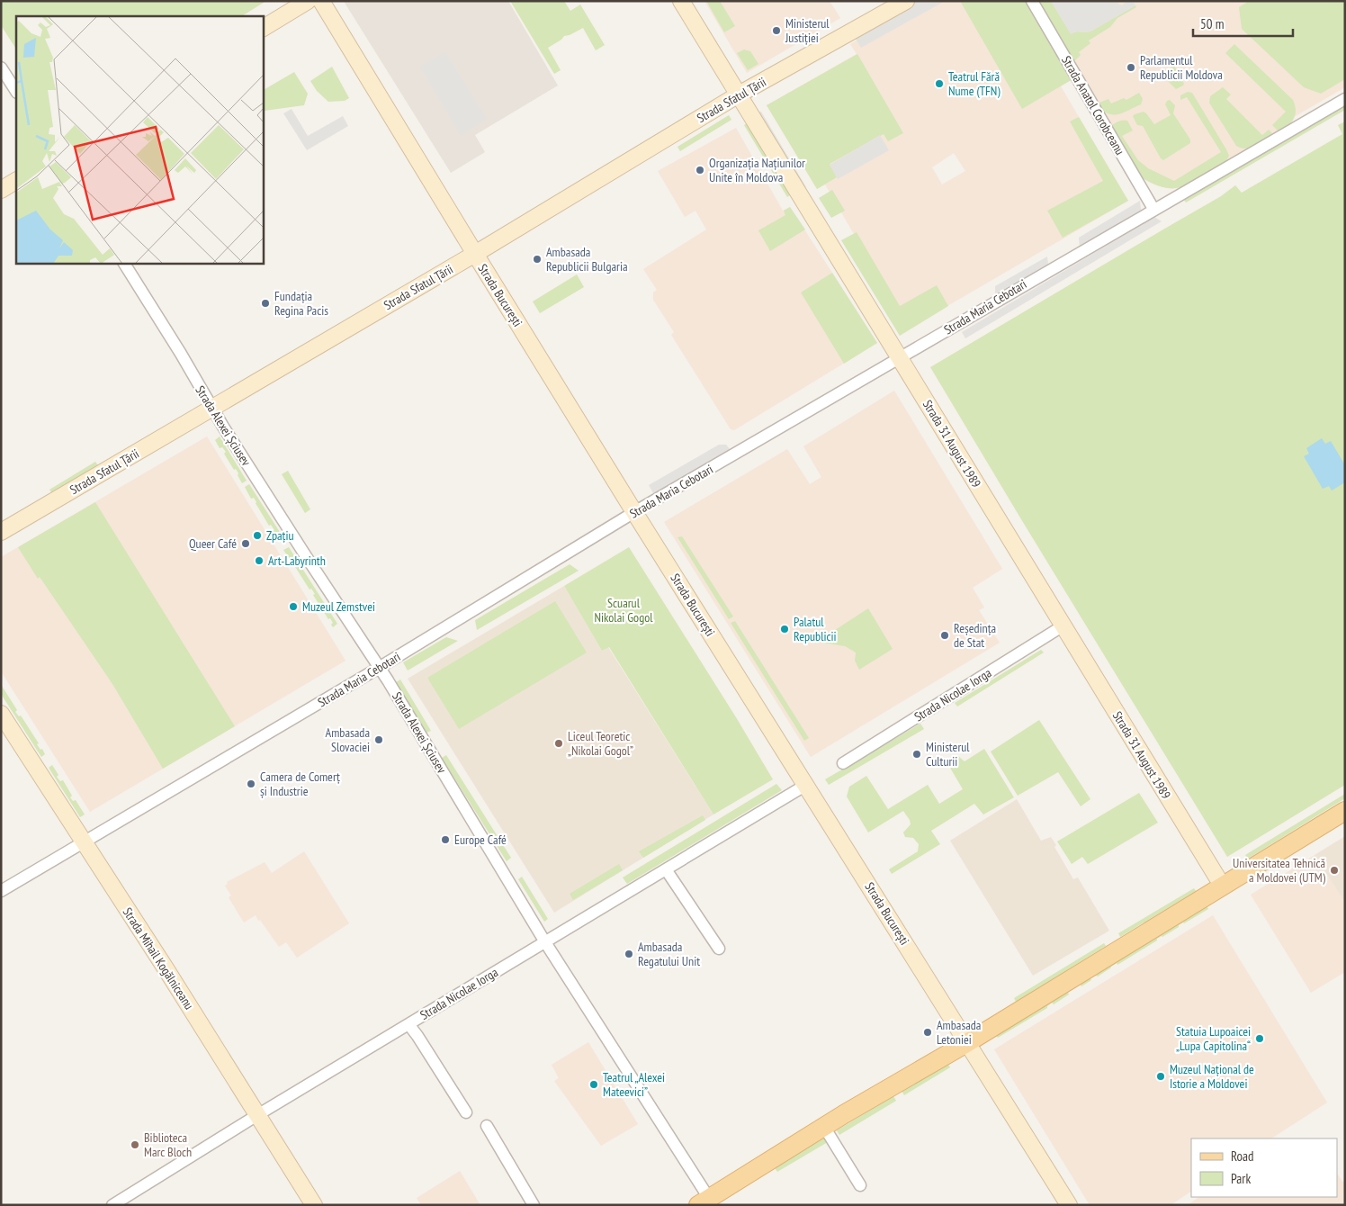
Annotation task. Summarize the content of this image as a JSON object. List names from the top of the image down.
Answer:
{
  "streets": {
    "main road": [
      "Strada Sfatul Țării",
      "Strada București",
      "Strada 31 August 1989",
      "Strada Mihail Kogălniceanu"
    ],
    "street": [
      "Strada Anatol Corobceanu",
      "Strada Maria Cebotari",
      "Strada Alexei Șciusev",
      "Strada Nicolae Iorga"
    ]
  },
  "crossings": [
    ["Strada Sfatul Țării", "Strada București"],
    ["Strada Sfatul Țării", "Strada Alexei Șciusev"],
    ["Strada Sfatul Țării", "Strada 31 August 1989"],
    ["Strada Anatol Corobceanu", "Strada Maria Cebotari"],
    ["Strada București", "Strada Maria Cebotari"],
    ["Strada București", "Strada Nicolae Iorga"],
    ["Strada Maria Cebotari", "Strada Alexei Șciusev"],
    ["Strada Maria Cebotari", "Strada 31 August 1989"],
    ["Strada Maria Cebotari", "Strada Mihail Kogălniceanu"],
    ["Strada Alexei Șciusev", "Strada Nicolae Iorga"],
    ["Strada 31 August 1989", "Strada Nicolae Iorga"],
    ["Strada Nicolae Iorga", "Strada Mihail Kogălniceanu"]
  ],
  "parks": ["Scuarul Nikolai Gogol"],
  "places": [
    "Ministerul Justiției",
    "Parlamentul Republicii Moldova",
    "Teatrul Fără Nume (TFN)",
    "Organizația Națiunilor Unite în Moldova",
    "Ambasada Republicii Bulgaria",
    "Fundația Regina Pacis",
    "Zpațiu",
    "Queer Café",
    "Art-Labyrinth",
    "Muzeul Zemstvei",
    "Palatul Republicii",
    "Reședința de Stat",
    "Ambasada Slovaciei",
    "Liceul Teoretic „Nikolai Gogol”",
    "Ministerul Culturii",
    "Camera de Comerț și Industrie",
    "Europe Café",
    "Universitatea Tehnică a Moldovei (UTM)",
    "Ambasada Regatului Unit",
    "Ambasada Letoniei",
    "Statuia Lupoaicei „Lupa Capitolina“",
    "Muzeul Național de Istorie a Moldovei",
    "Teatrul „Alexei Mateevici”",
    "Biblioteca Marc Bloch"
  ],
  "legend": ["Road", "Park"],
  "scale_bar": "50 m"
}
